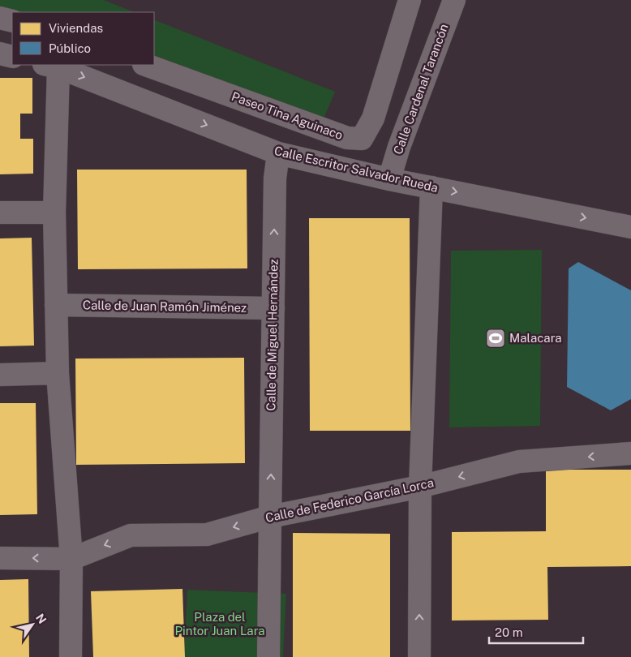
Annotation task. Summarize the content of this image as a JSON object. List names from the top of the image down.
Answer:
{
  "streets": {
    "street": [
      "Calle Cardenal Tarancón",
      "Paseo Tina Aguinaco",
      "Calle Escritor Salvador Rueda",
      "Calle de Juan Ramón Jiménez",
      "Calle de Miguel Hernández",
      "Calle de Federico García Lorca"
    ]
  },
  "crossings": [
    ["Calle Cardenal Tarancón", "Calle Escritor Salvador Rueda"],
    ["Calle Escritor Salvador Rueda", "Calle de Miguel Hernández"],
    ["Calle de Juan Ramón Jiménez", "Calle de Miguel Hernández"],
    ["Calle de Miguel Hernández", "Calle de Federico García Lorca"]
  ],
  "one_way": ["Calle Escritor Salvador Rueda", "Calle de Federico García Lorca"],
  "parks": ["Plaza del Pintor Juan Lara"],
  "places": {
    "sports": ["Malacara"]
  },
  "legend": ["Viviendas", "Público"],
  "scale_bar": "20 m",
  "north": "top right"
}
